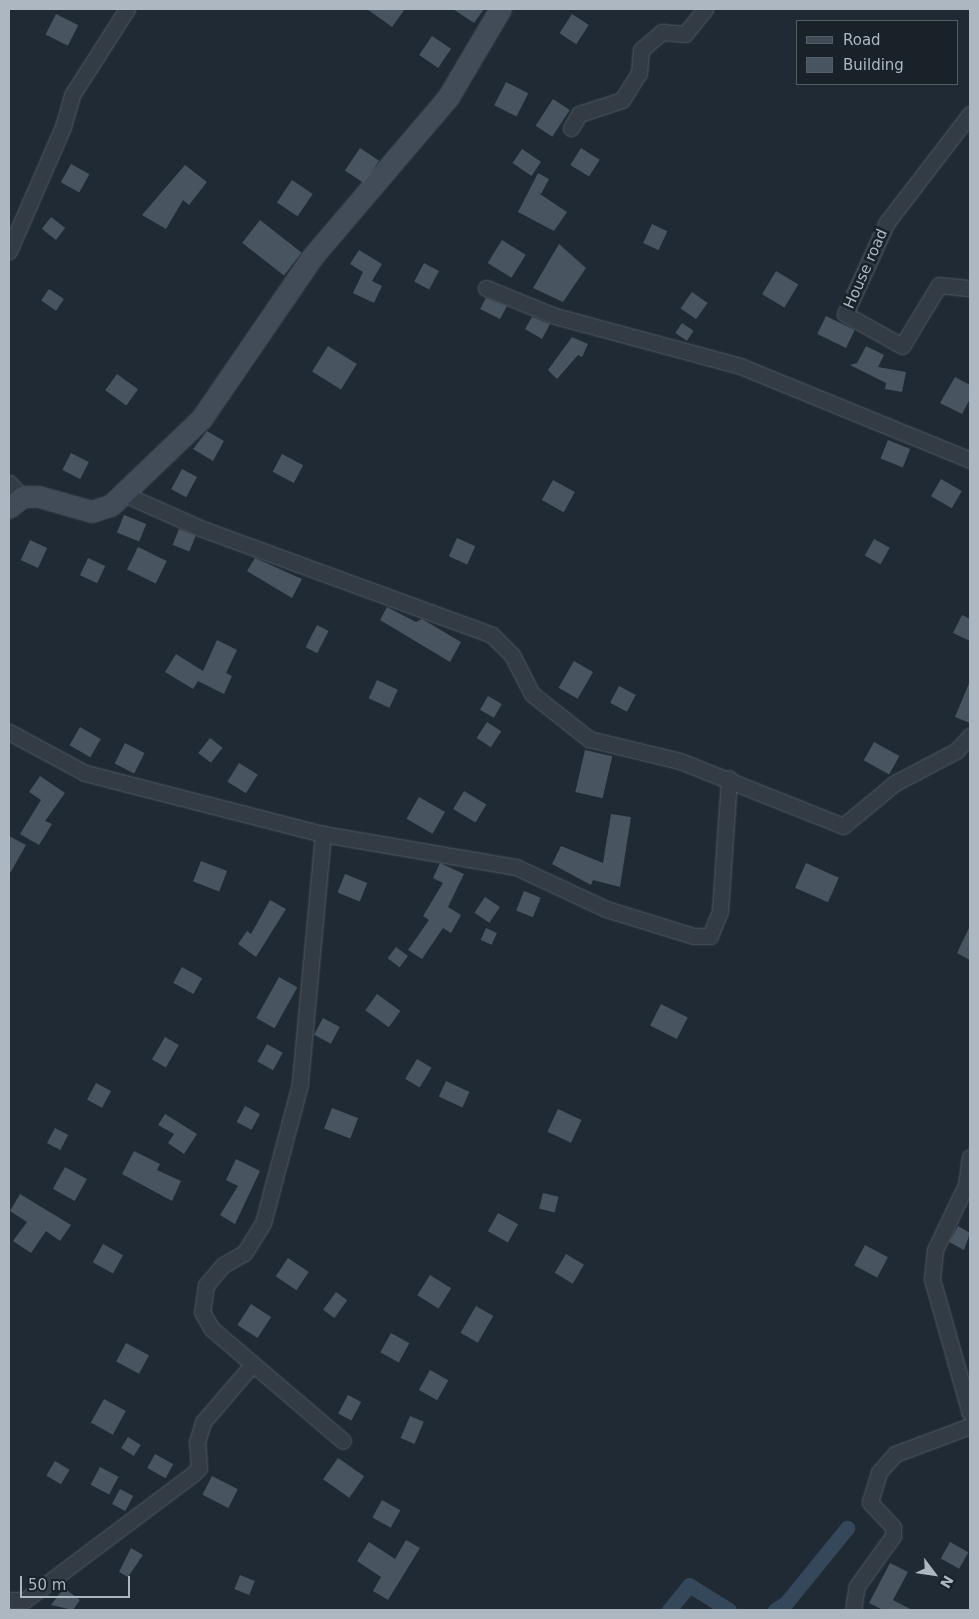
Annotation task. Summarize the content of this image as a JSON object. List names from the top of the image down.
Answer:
{
  "streets": {
    "street": ["House road"]
  },
  "legend": ["Road", "Building"],
  "scale_bar": "50 m",
  "north": "bottom right"
}
